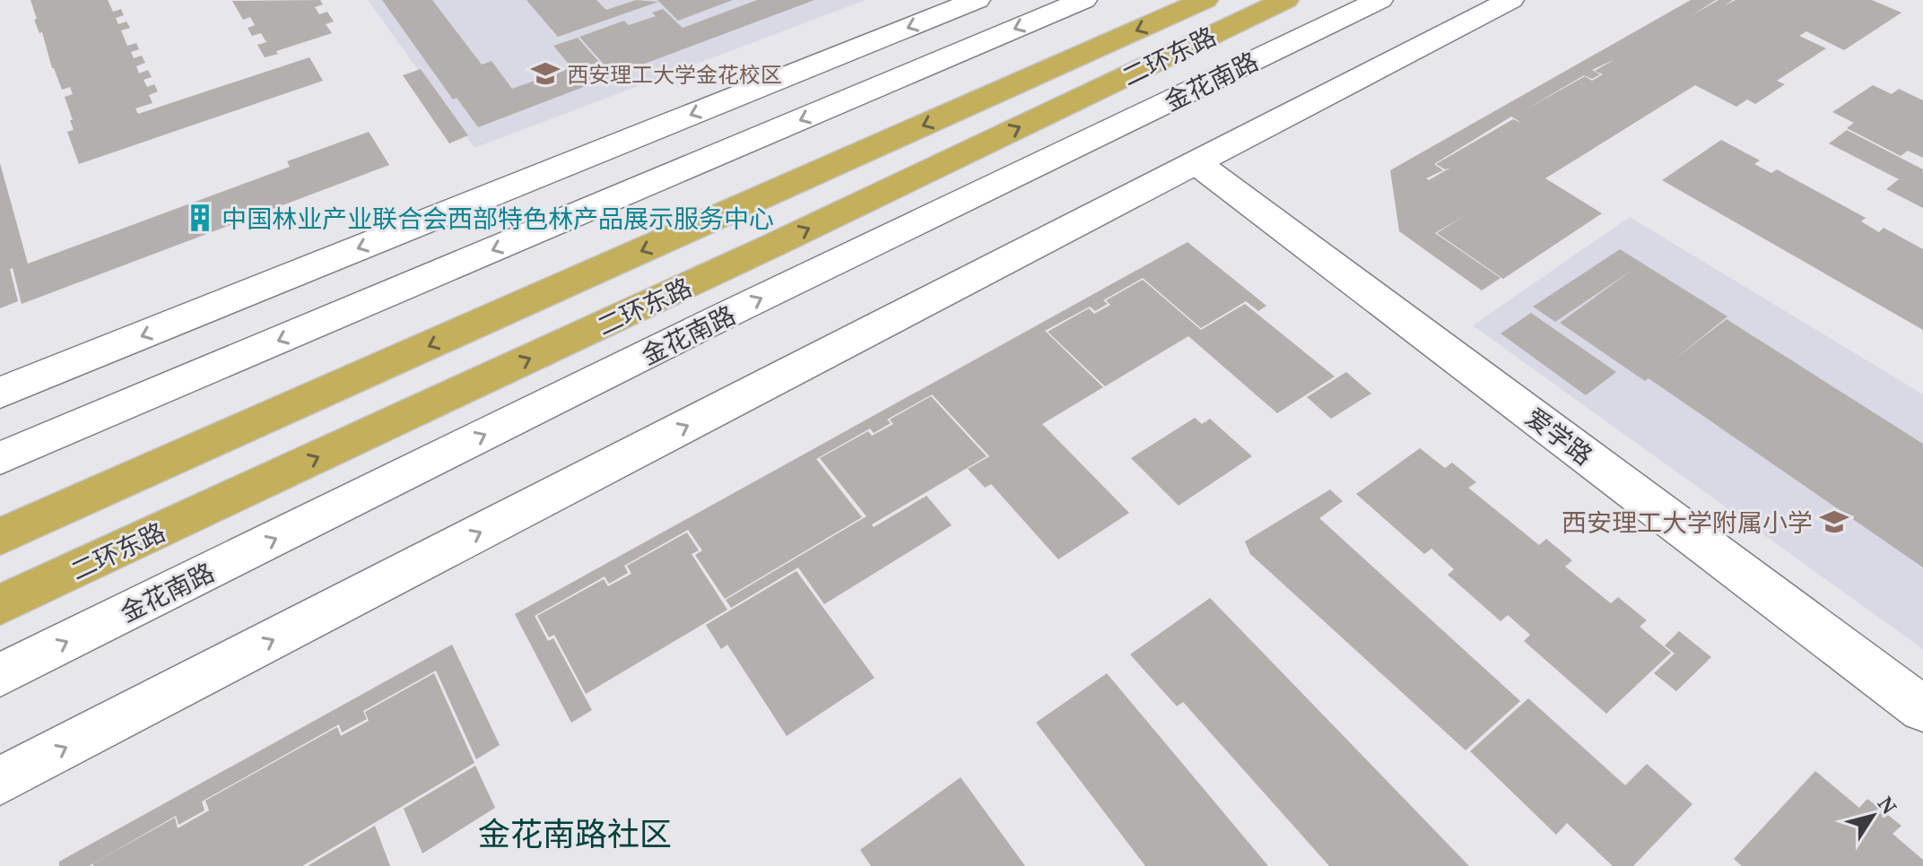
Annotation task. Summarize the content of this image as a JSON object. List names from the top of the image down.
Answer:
{
  "streets": {
    "highway": ["二环东路"],
    "street": ["金花南路", "爱学路"]
  },
  "districts": ["金花南路社区"],
  "places": {
    "school or university": ["西安理工大学金花校区", "西安理工大学附属小学"],
    "building": ["中国林业产业联合会西部特色林产品展示服务中心"]
  },
  "north": "top right"
}
